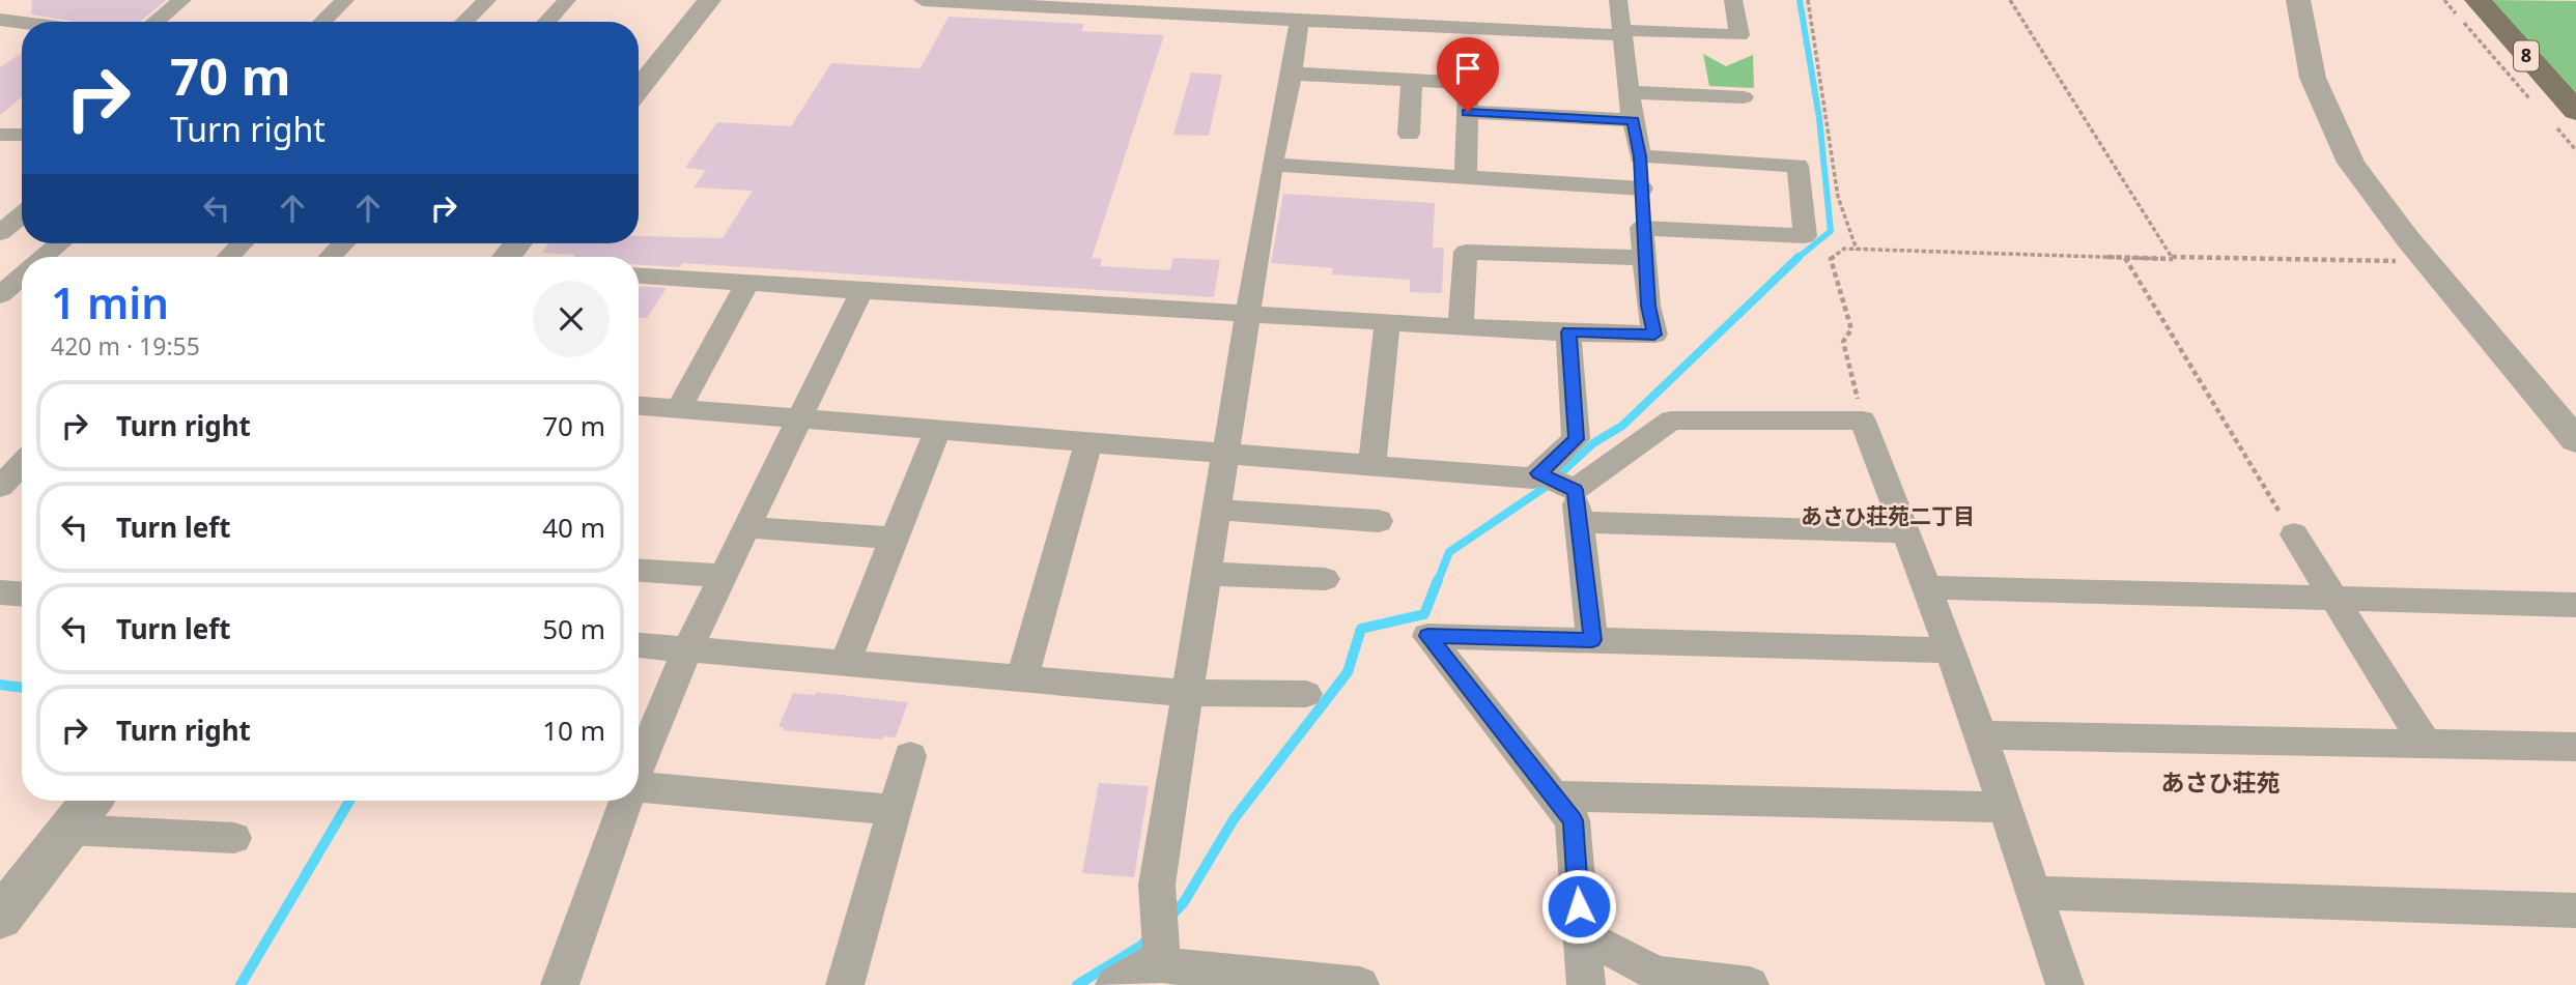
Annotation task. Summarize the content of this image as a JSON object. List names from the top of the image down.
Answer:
{
  "streets": {
    "main road": ["8"]
  },
  "districts": ["あさひ荘苑二丁目", "あさひ荘苑"],
  "page": {
    "turn": ["70 m", "Turn right"],
    "heading": ["1 min", "420 m · 19:55"],
    "list": [
      {
        "name": "Turn right",
        "value": "70 m"
      },
      {
        "name": "Turn left",
        "value": "40 m"
      },
      {
        "name": "Turn left",
        "value": "50 m"
      },
      {
        "name": "Turn right",
        "value": "10 m"
      }
    ]
  }
}
